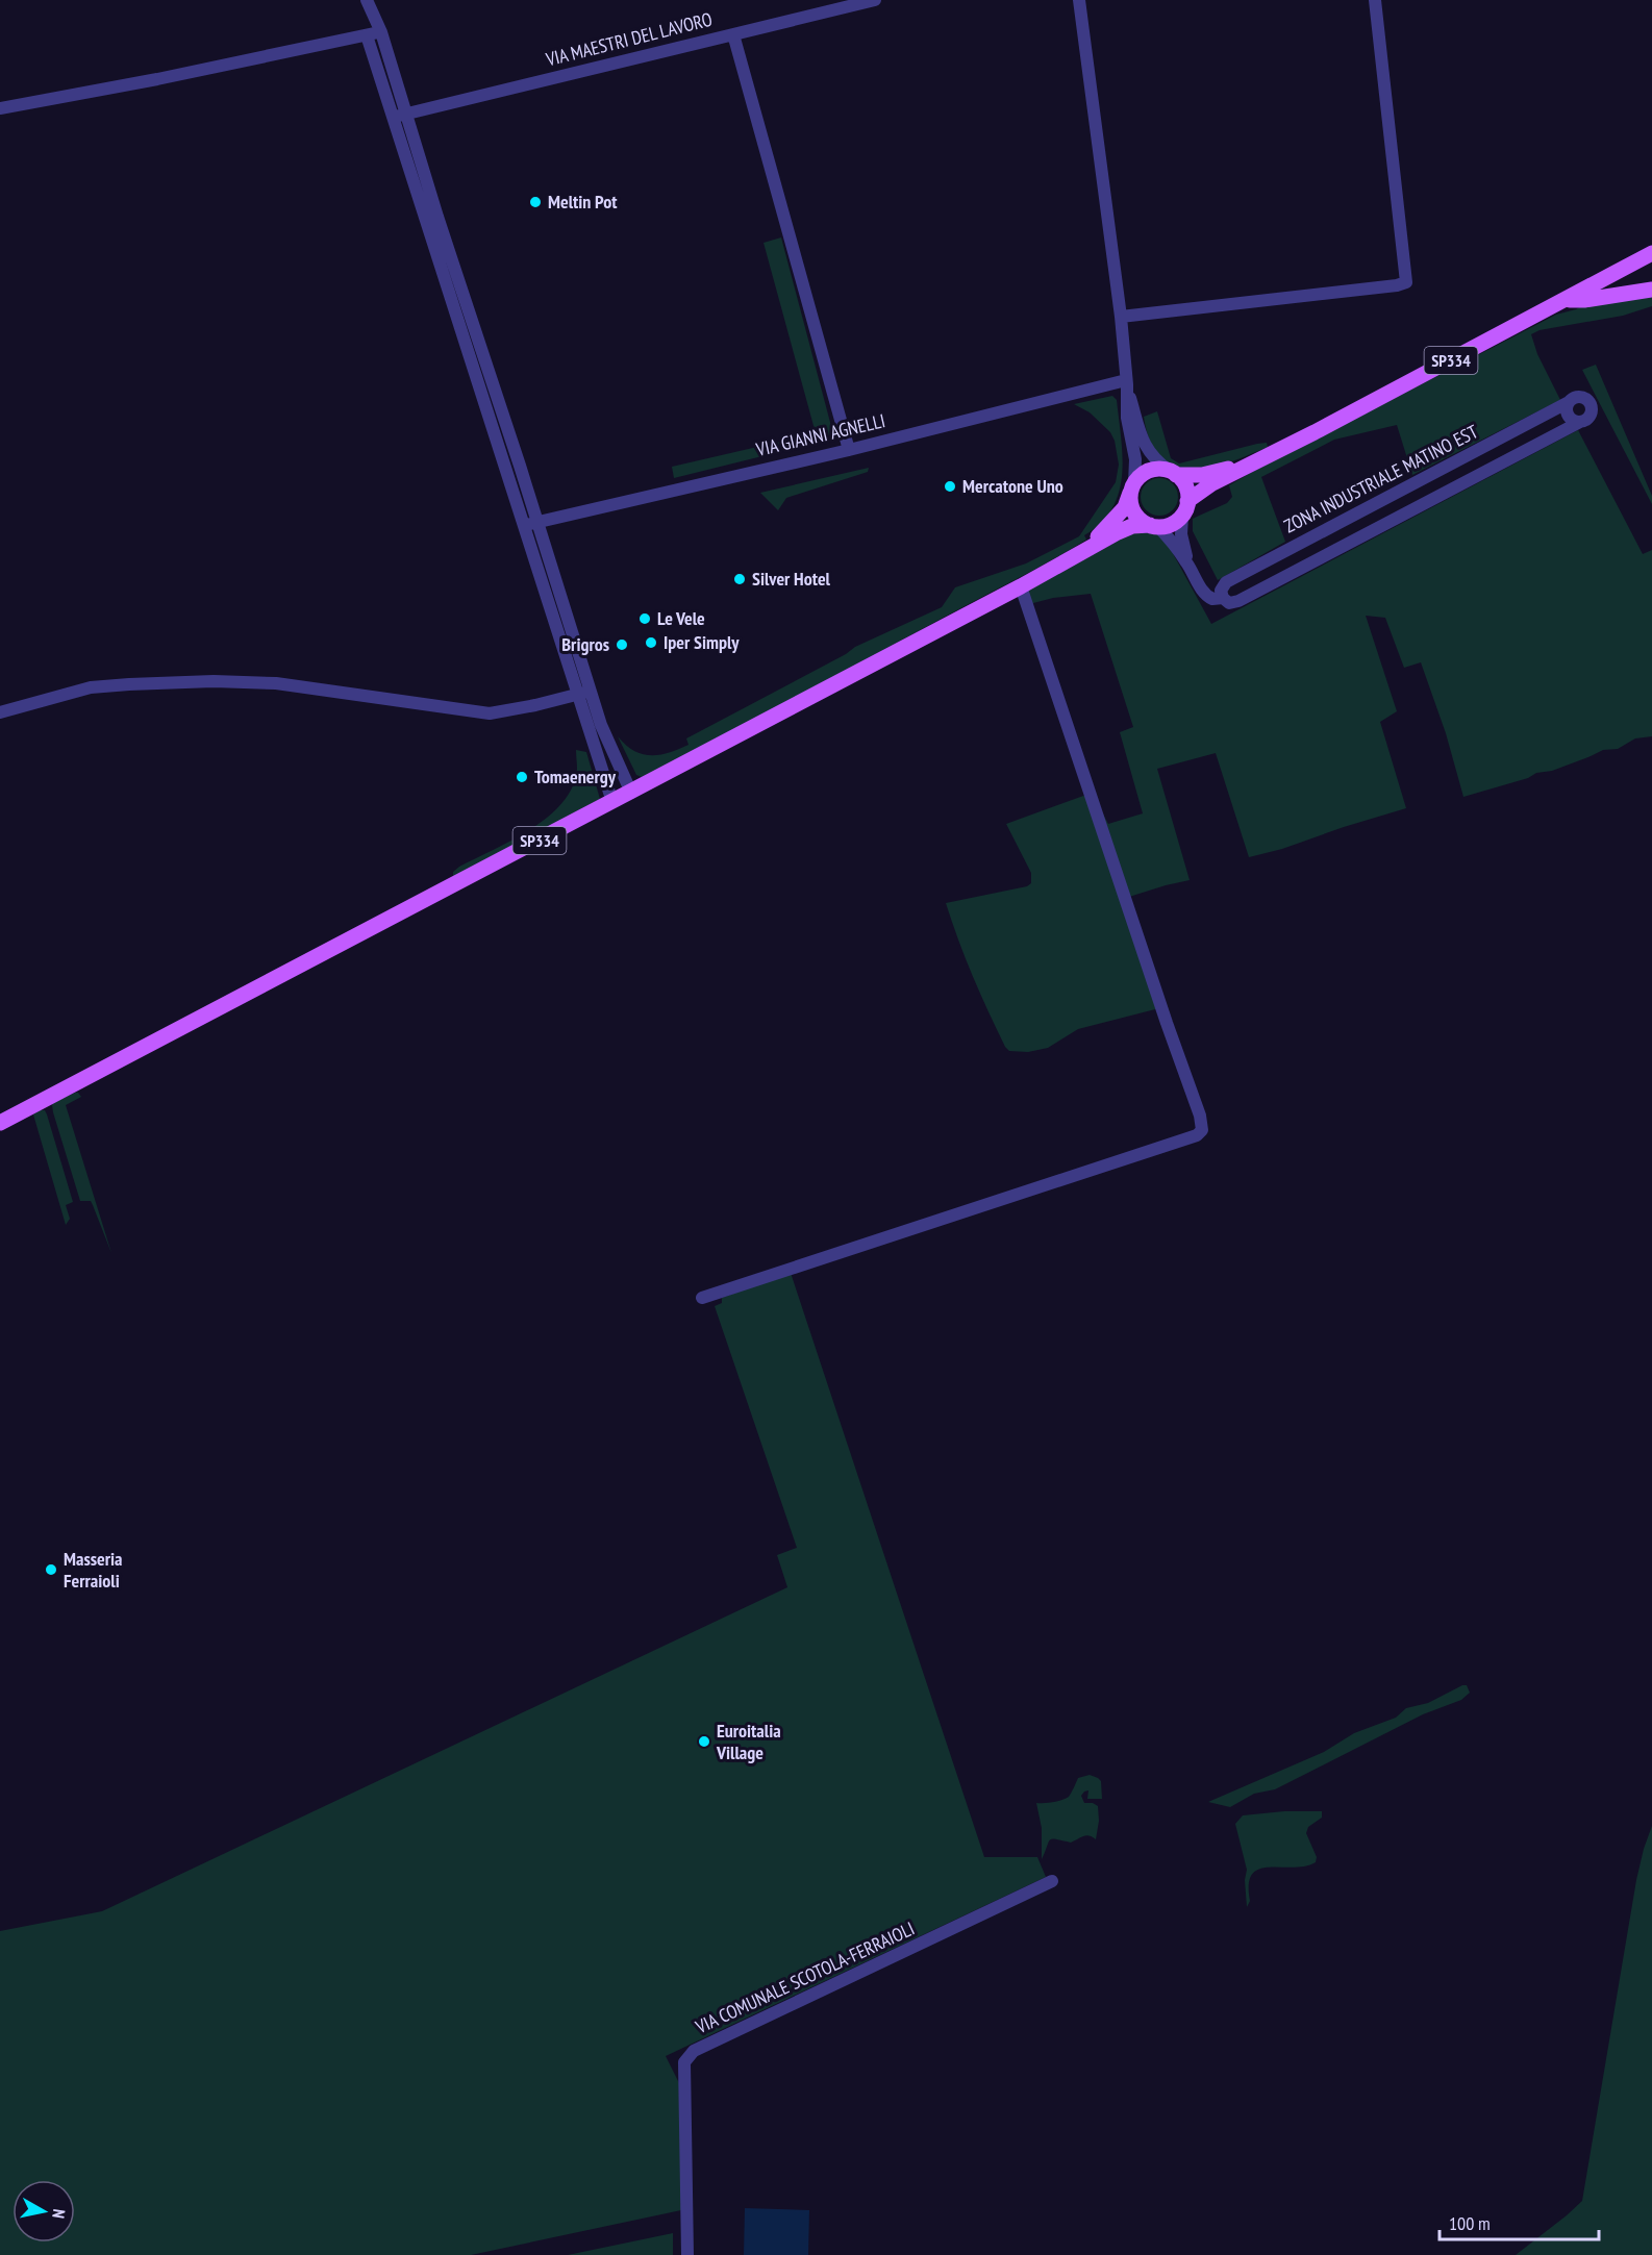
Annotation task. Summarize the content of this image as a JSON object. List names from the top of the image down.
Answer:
{
  "streets": {
    "main road": ["SP334"],
    "street": [
      "VIA MAESTRI DEL LAVORO",
      "VIA GIANNI AGNELLI",
      "ZONA INDUSTRIALE MATINO EST",
      "VIA COMUNALE SCOTOLA-FERRAIOLI"
    ]
  },
  "places": [
    "Meltin Pot",
    "Mercatone Uno",
    "Silver Hotel",
    "Le Vele",
    "Iper Simply",
    "Brigros",
    "Tomaenergy",
    "Masseria Ferraioli",
    "Euroitalia Village"
  ],
  "scale_bar": "100 m",
  "north": "right"
}
